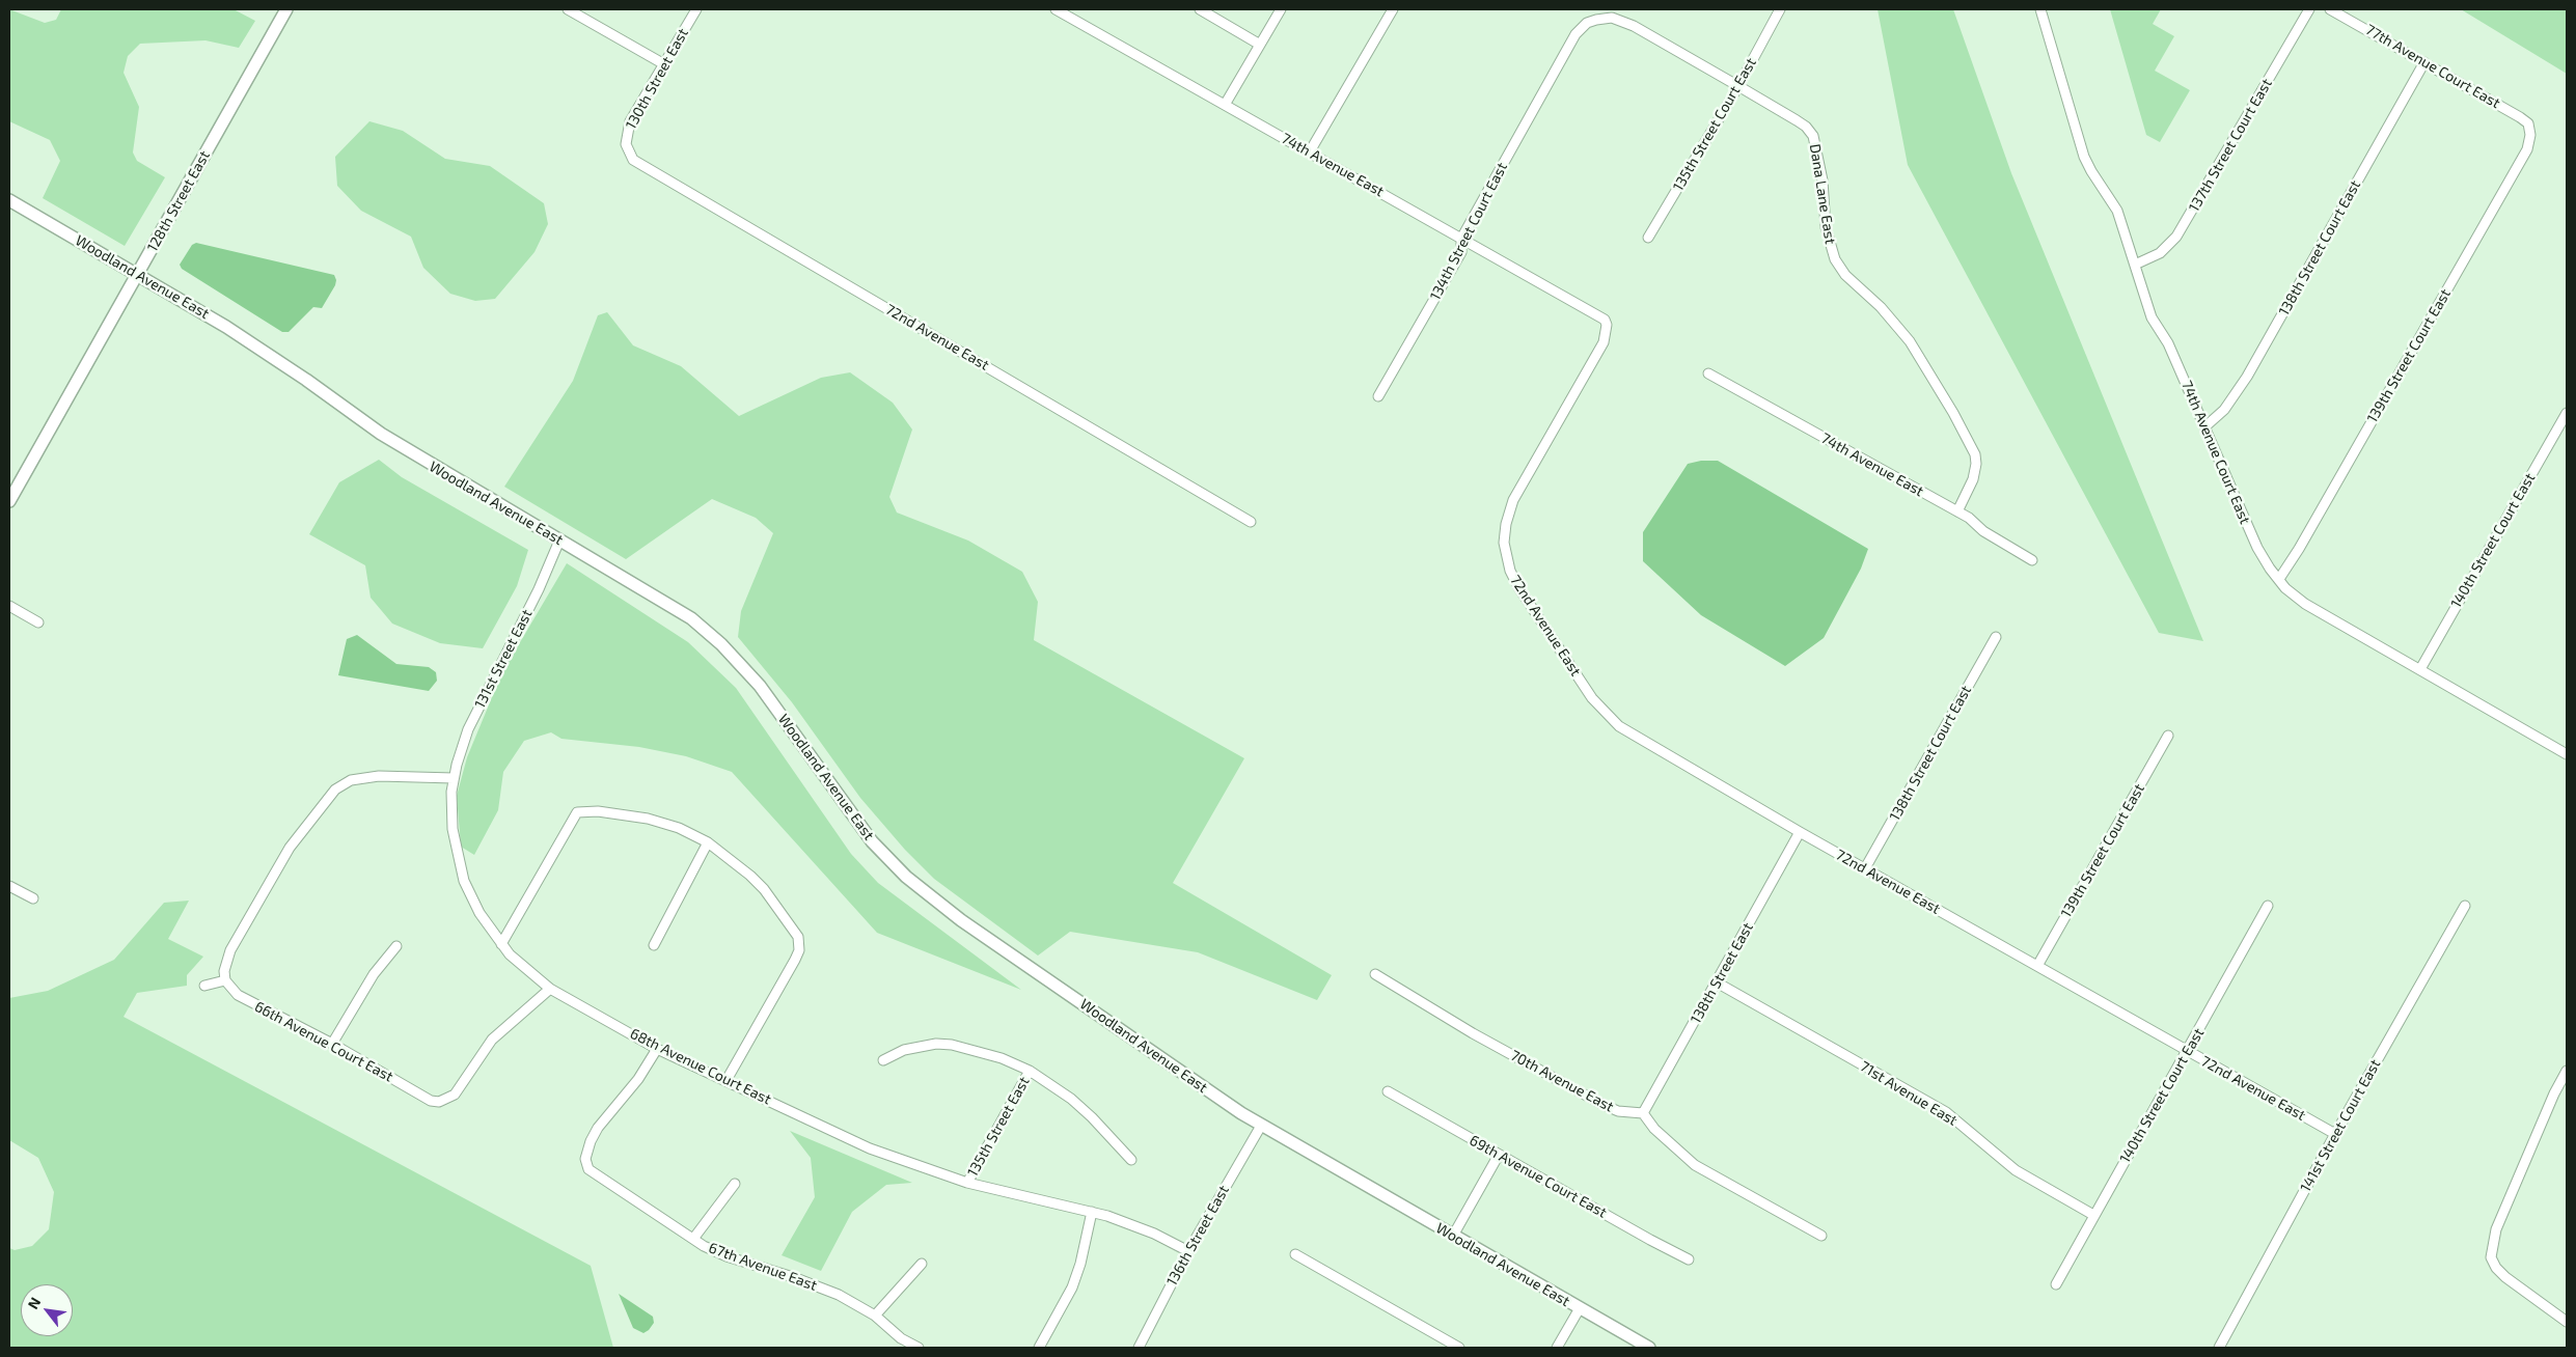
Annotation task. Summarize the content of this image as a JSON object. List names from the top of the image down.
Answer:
{
  "streets": {
    "street": [
      "77th Avenue Court East",
      "130th Street East",
      "135th Street Court East",
      "137th Street Court East",
      "74th Avenue East",
      "Dana Lane East",
      "128th Street East",
      "134th Street Court East",
      "138th Street Court East",
      "Woodland Avenue East",
      "72nd Avenue East",
      "139th Street Court East",
      "74th Avenue Court East",
      "140th Street Court East",
      "131st Street East",
      "138th Street East",
      "66th Avenue Court East",
      "68th Avenue Court East",
      "70th Avenue East",
      "71st Avenue East",
      "141st Street Court East",
      "135th Street East",
      "69th Avenue Court East",
      "136th Street East",
      "67th Avenue East"
    ]
  },
  "crossings": [
    ["77th Avenue Court East", "138th Street Court East"],
    ["77th Avenue Court East", "139th Street Court East"],
    ["130th Street East", "72nd Avenue East"],
    ["135th Street Court East", "Dana Lane East"],
    ["137th Street Court East", "74th Avenue Court East"],
    ["74th Avenue East", "Dana Lane East"],
    ["74th Avenue East", "134th Street Court East"],
    ["74th Avenue East", "72nd Avenue East"],
    ["Dana Lane East", "134th Street Court East"],
    ["128th Street East", "Woodland Avenue East"],
    ["138th Street Court East", "72nd Avenue East"],
    ["138th Street Court East", "74th Avenue Court East"],
    ["Woodland Avenue East", "131st Street East"],
    ["Woodland Avenue East", "136th Street East"],
    ["72nd Avenue East", "139th Street Court East"],
    ["72nd Avenue East", "140th Street Court East"],
    ["72nd Avenue East", "138th Street East"],
    ["72nd Avenue East", "141st Street Court East"],
    ["139th Street Court East", "74th Avenue Court East"],
    ["74th Avenue Court East", "140th Street Court East"],
    ["140th Street Court East", "71st Avenue East"],
    ["131st Street East", "68th Avenue Court East"],
    ["138th Street East", "70th Avenue East"],
    ["138th Street East", "71st Avenue East"],
    ["66th Avenue Court East", "68th Avenue Court East"],
    ["68th Avenue Court East", "135th Street East"],
    ["68th Avenue Court East", "136th Street East"],
    ["68th Avenue Court East", "67th Avenue East"]
  ],
  "north": "top left"
}
